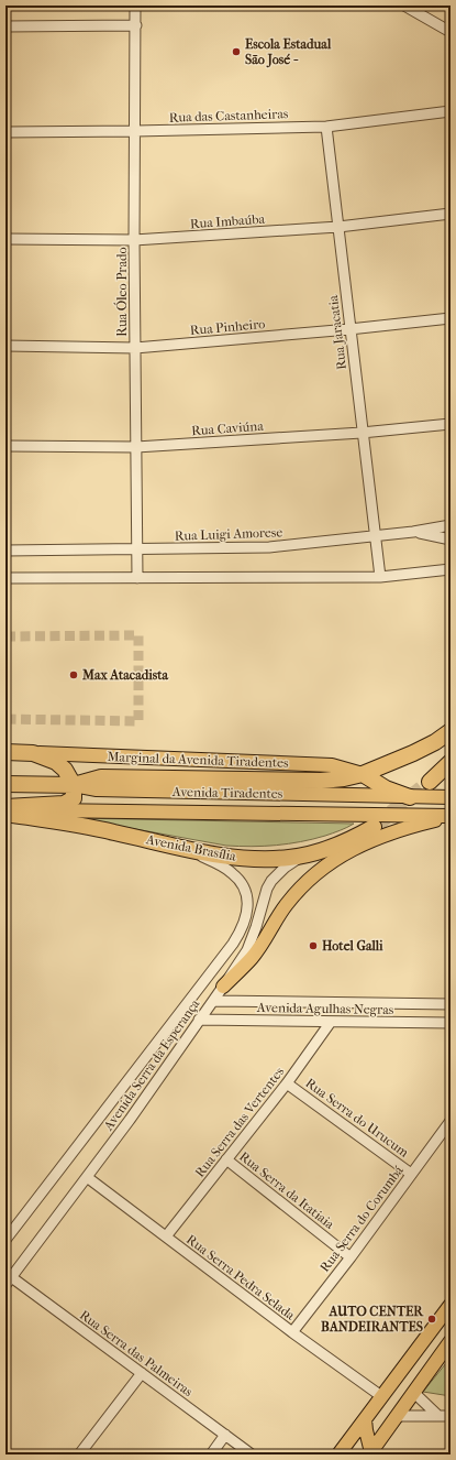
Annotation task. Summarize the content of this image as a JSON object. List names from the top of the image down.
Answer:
{
  "streets": {
    "highway": ["Avenida Tiradentes", "Avenida Brasília"],
    "main road": ["Marginal da Avenida Tiradentes"],
    "street": [
      "Rua das Castanheiras",
      "Rua Imbaúba",
      "Rua Óleo Prado",
      "Rua Pinheiro",
      "Rua Jaracatia",
      "Rua Caviúna",
      "Rua Luigi Amorese",
      "Avenida Agulhas Negras",
      "Avenida Serra da Esperança",
      "Rua Serra do Urucum",
      "Rua Serra das Vertentes",
      "Rua Serra da Itatiaia",
      "Rua Serra do Corumbá",
      "Rua Serra Pedra Selada",
      "Rua Serra das Palmeiras"
    ]
  },
  "crossings": [
    ["Rua das Castanheiras", "Rua Óleo Prado"],
    ["Rua das Castanheiras", "Rua Jaracatia"],
    ["Rua Imbaúba", "Rua Óleo Prado"],
    ["Rua Imbaúba", "Rua Jaracatia"],
    ["Rua Óleo Prado", "Rua Pinheiro"],
    ["Rua Óleo Prado", "Rua Caviúna"],
    ["Rua Óleo Prado", "Rua Luigi Amorese"],
    ["Rua Pinheiro", "Rua Jaracatia"],
    ["Rua Jaracatia", "Rua Caviúna"],
    ["Rua Jaracatia", "Rua Luigi Amorese"],
    ["Avenida Tiradentes", "Avenida Brasília"],
    ["Avenida Brasília", "Avenida Serra da Esperança"],
    ["Avenida Agulhas Negras", "Avenida Serra da Esperança"],
    ["Avenida Agulhas Negras", "Rua Serra das Vertentes"],
    ["Avenida Serra da Esperança", "Rua Serra Pedra Selada"],
    ["Avenida Serra da Esperança", "Rua Serra das Palmeiras"],
    ["Rua Serra do Urucum", "Rua Serra das Vertentes"],
    ["Rua Serra do Urucum", "Rua Serra do Corumbá"],
    ["Rua Serra das Vertentes", "Rua Serra da Itatiaia"],
    ["Rua Serra das Vertentes", "Rua Serra Pedra Selada"],
    ["Rua Serra da Itatiaia", "Rua Serra do Corumbá"],
    ["Rua Serra do Corumbá", "Rua Serra Pedra Selada"]
  ],
  "places": [
    "Escola Estadual São José -",
    "Max Atacadista",
    "Hotel Galli",
    "AUTO CENTER BANDEIRANTES"
  ]
}
